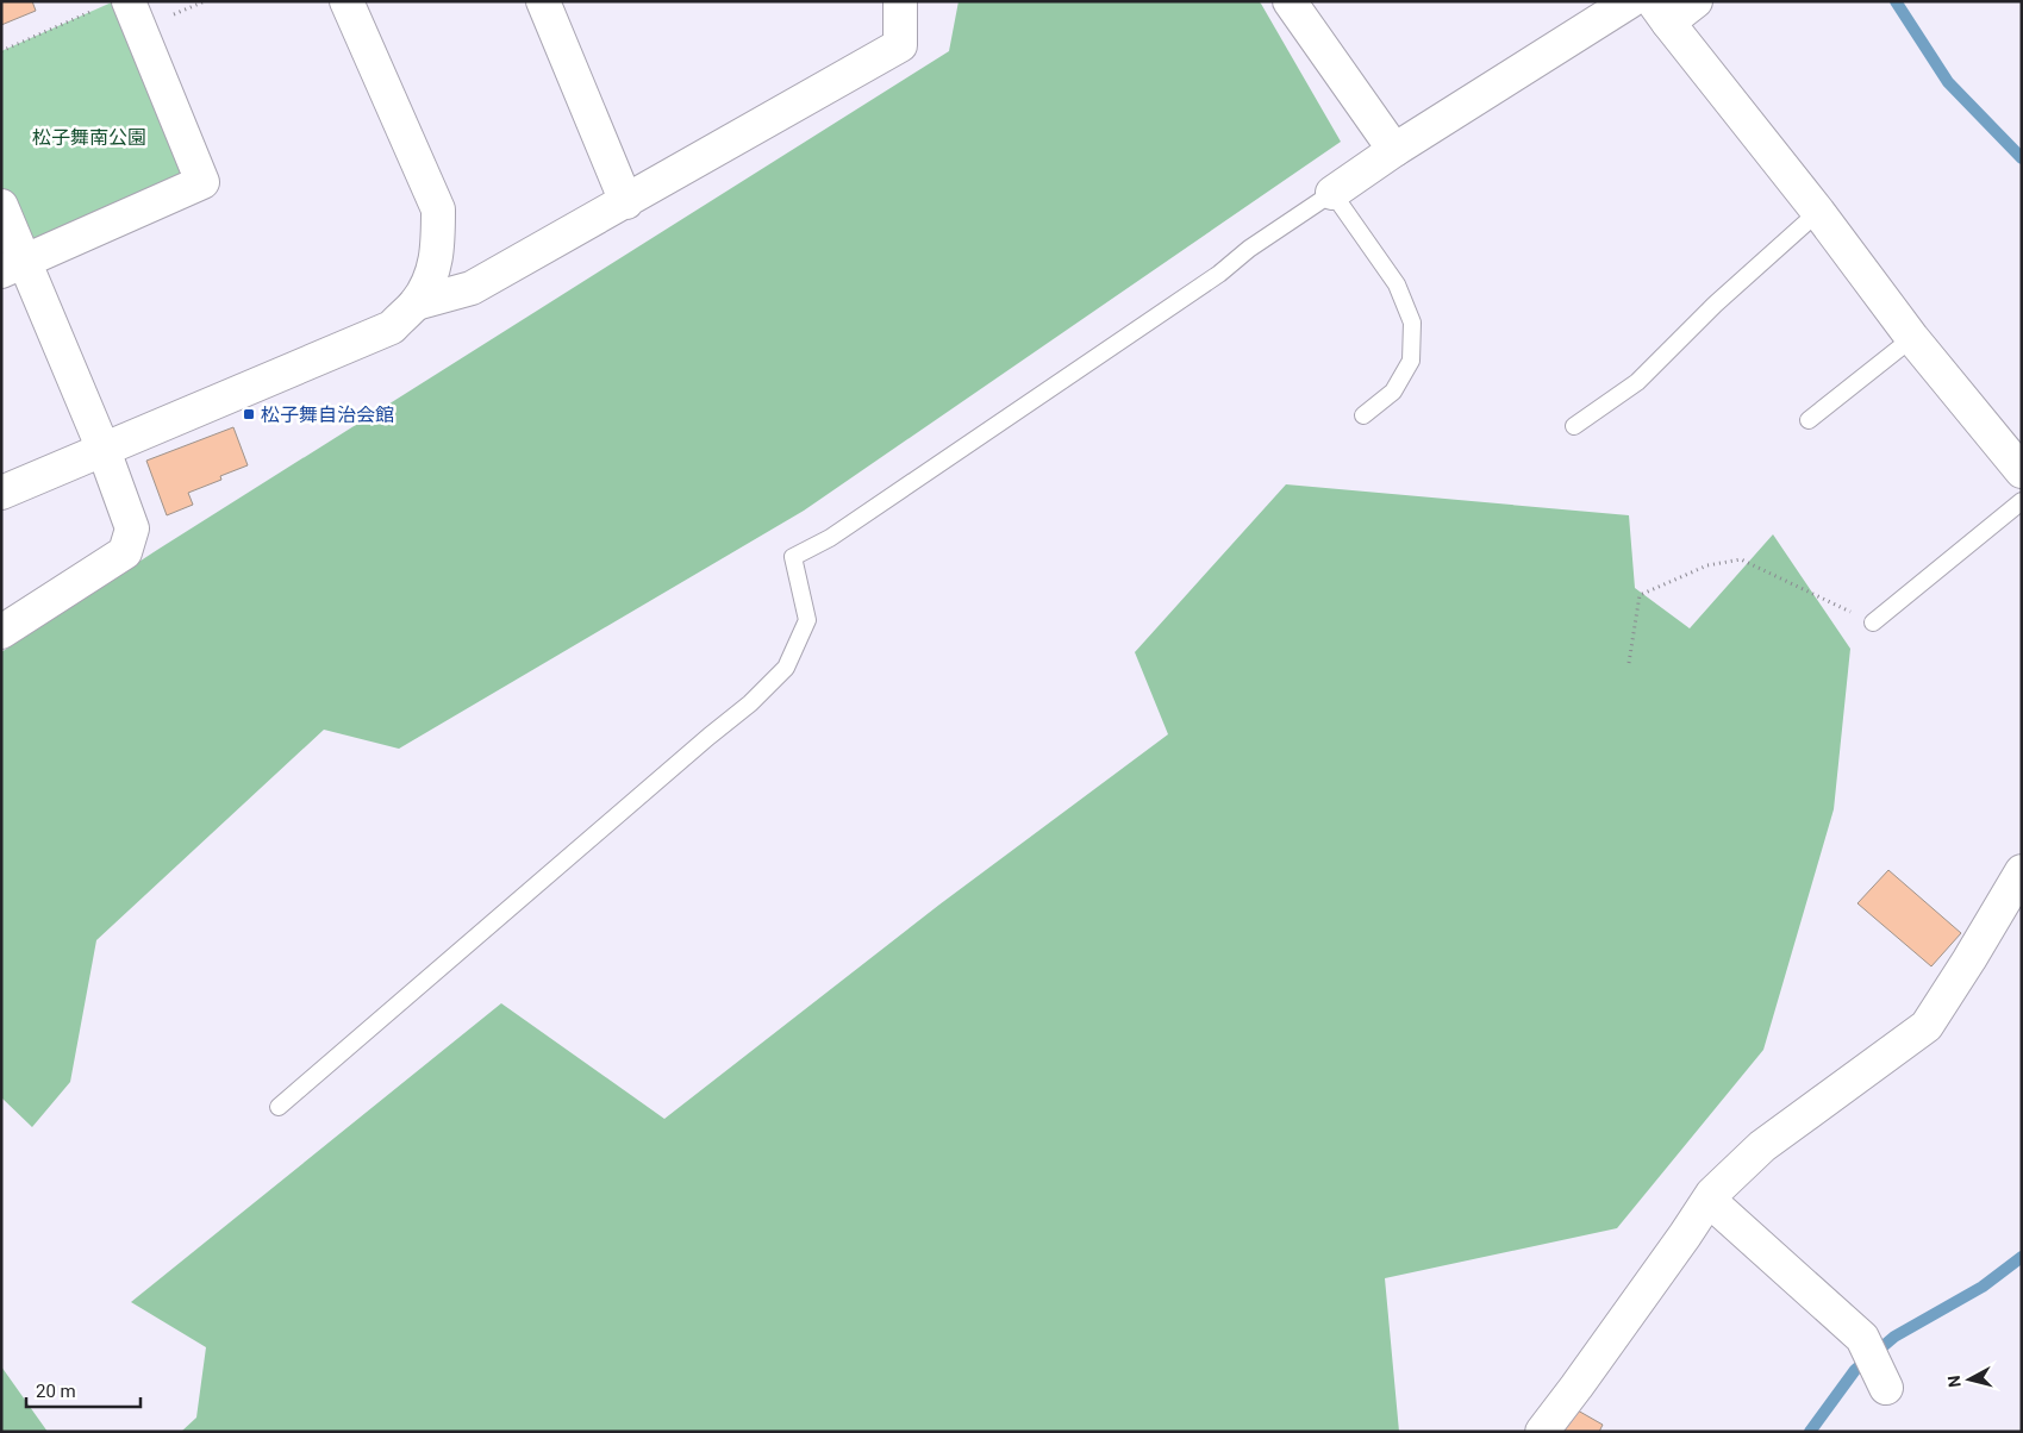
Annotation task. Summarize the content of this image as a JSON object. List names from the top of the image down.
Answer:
{
  "parks": ["松子舞南公園"],
  "places": {
    "transit": ["松子舞自治会館"]
  },
  "scale_bar": "20 m",
  "north": "left"
}
